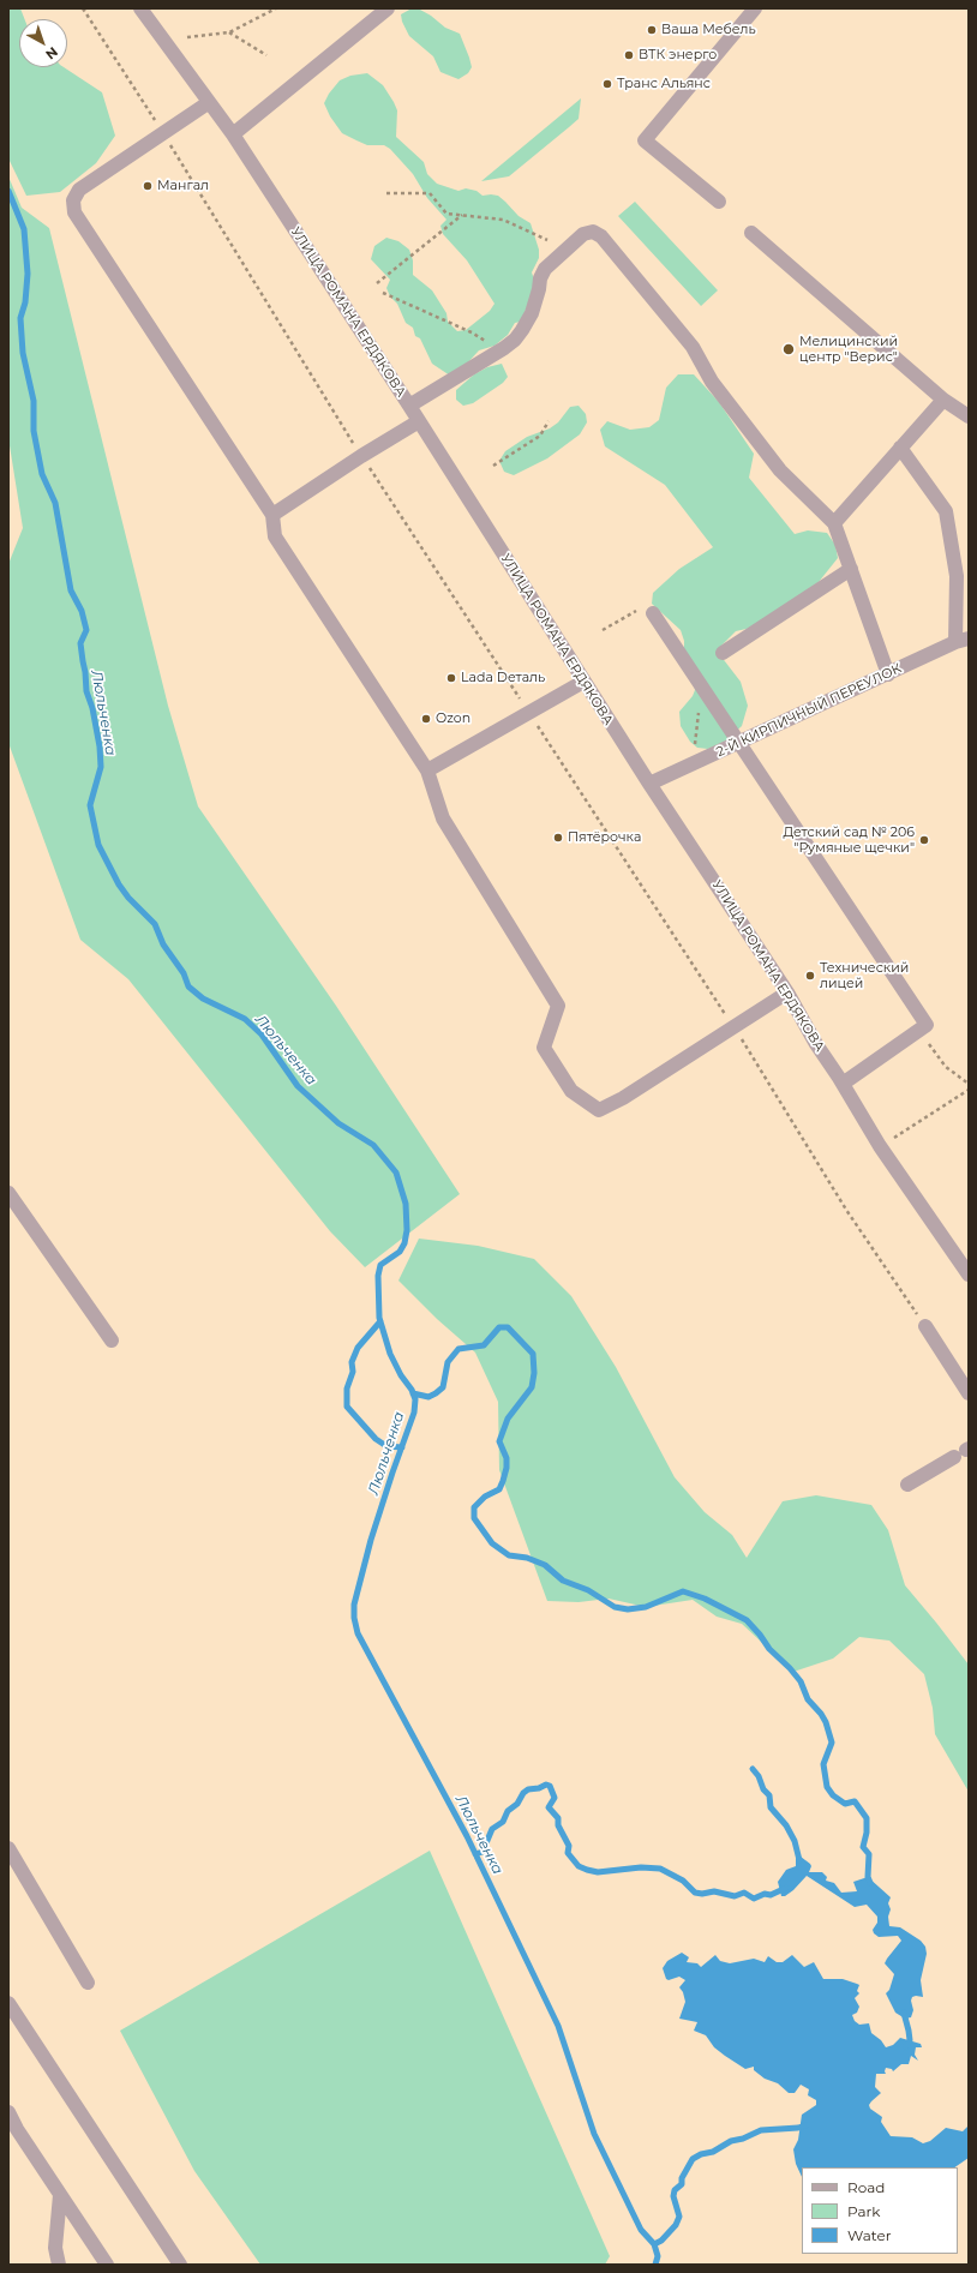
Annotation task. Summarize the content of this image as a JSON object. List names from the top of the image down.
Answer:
{
  "streets": {
    "street": ["УЛИЦА РОМАНА ЕРДЯКОВА", "2-Й КИРПИЧНЫЙ ПЕРЕУЛОК"]
  },
  "crossings": [
    ["УЛИЦА РОМАНА ЕРДЯКОВА", "2-Й КИРПИЧНЫЙ ПЕРЕУЛОК"]
  ],
  "water": ["Люльченка"],
  "places": [
    "Ваша Мебель",
    "ВТК энерго",
    "Транс Альянс",
    "Мангал",
    "Мелицинский центр \"Верис\"",
    "Lada Dеталь",
    "Ozon",
    "Пятёрочка",
    "Детский сад № 206 \"Румяные щечки\"",
    "Технический лицей"
  ],
  "legend": ["Road", "Park", "Water"],
  "north": "bottom right"
}
